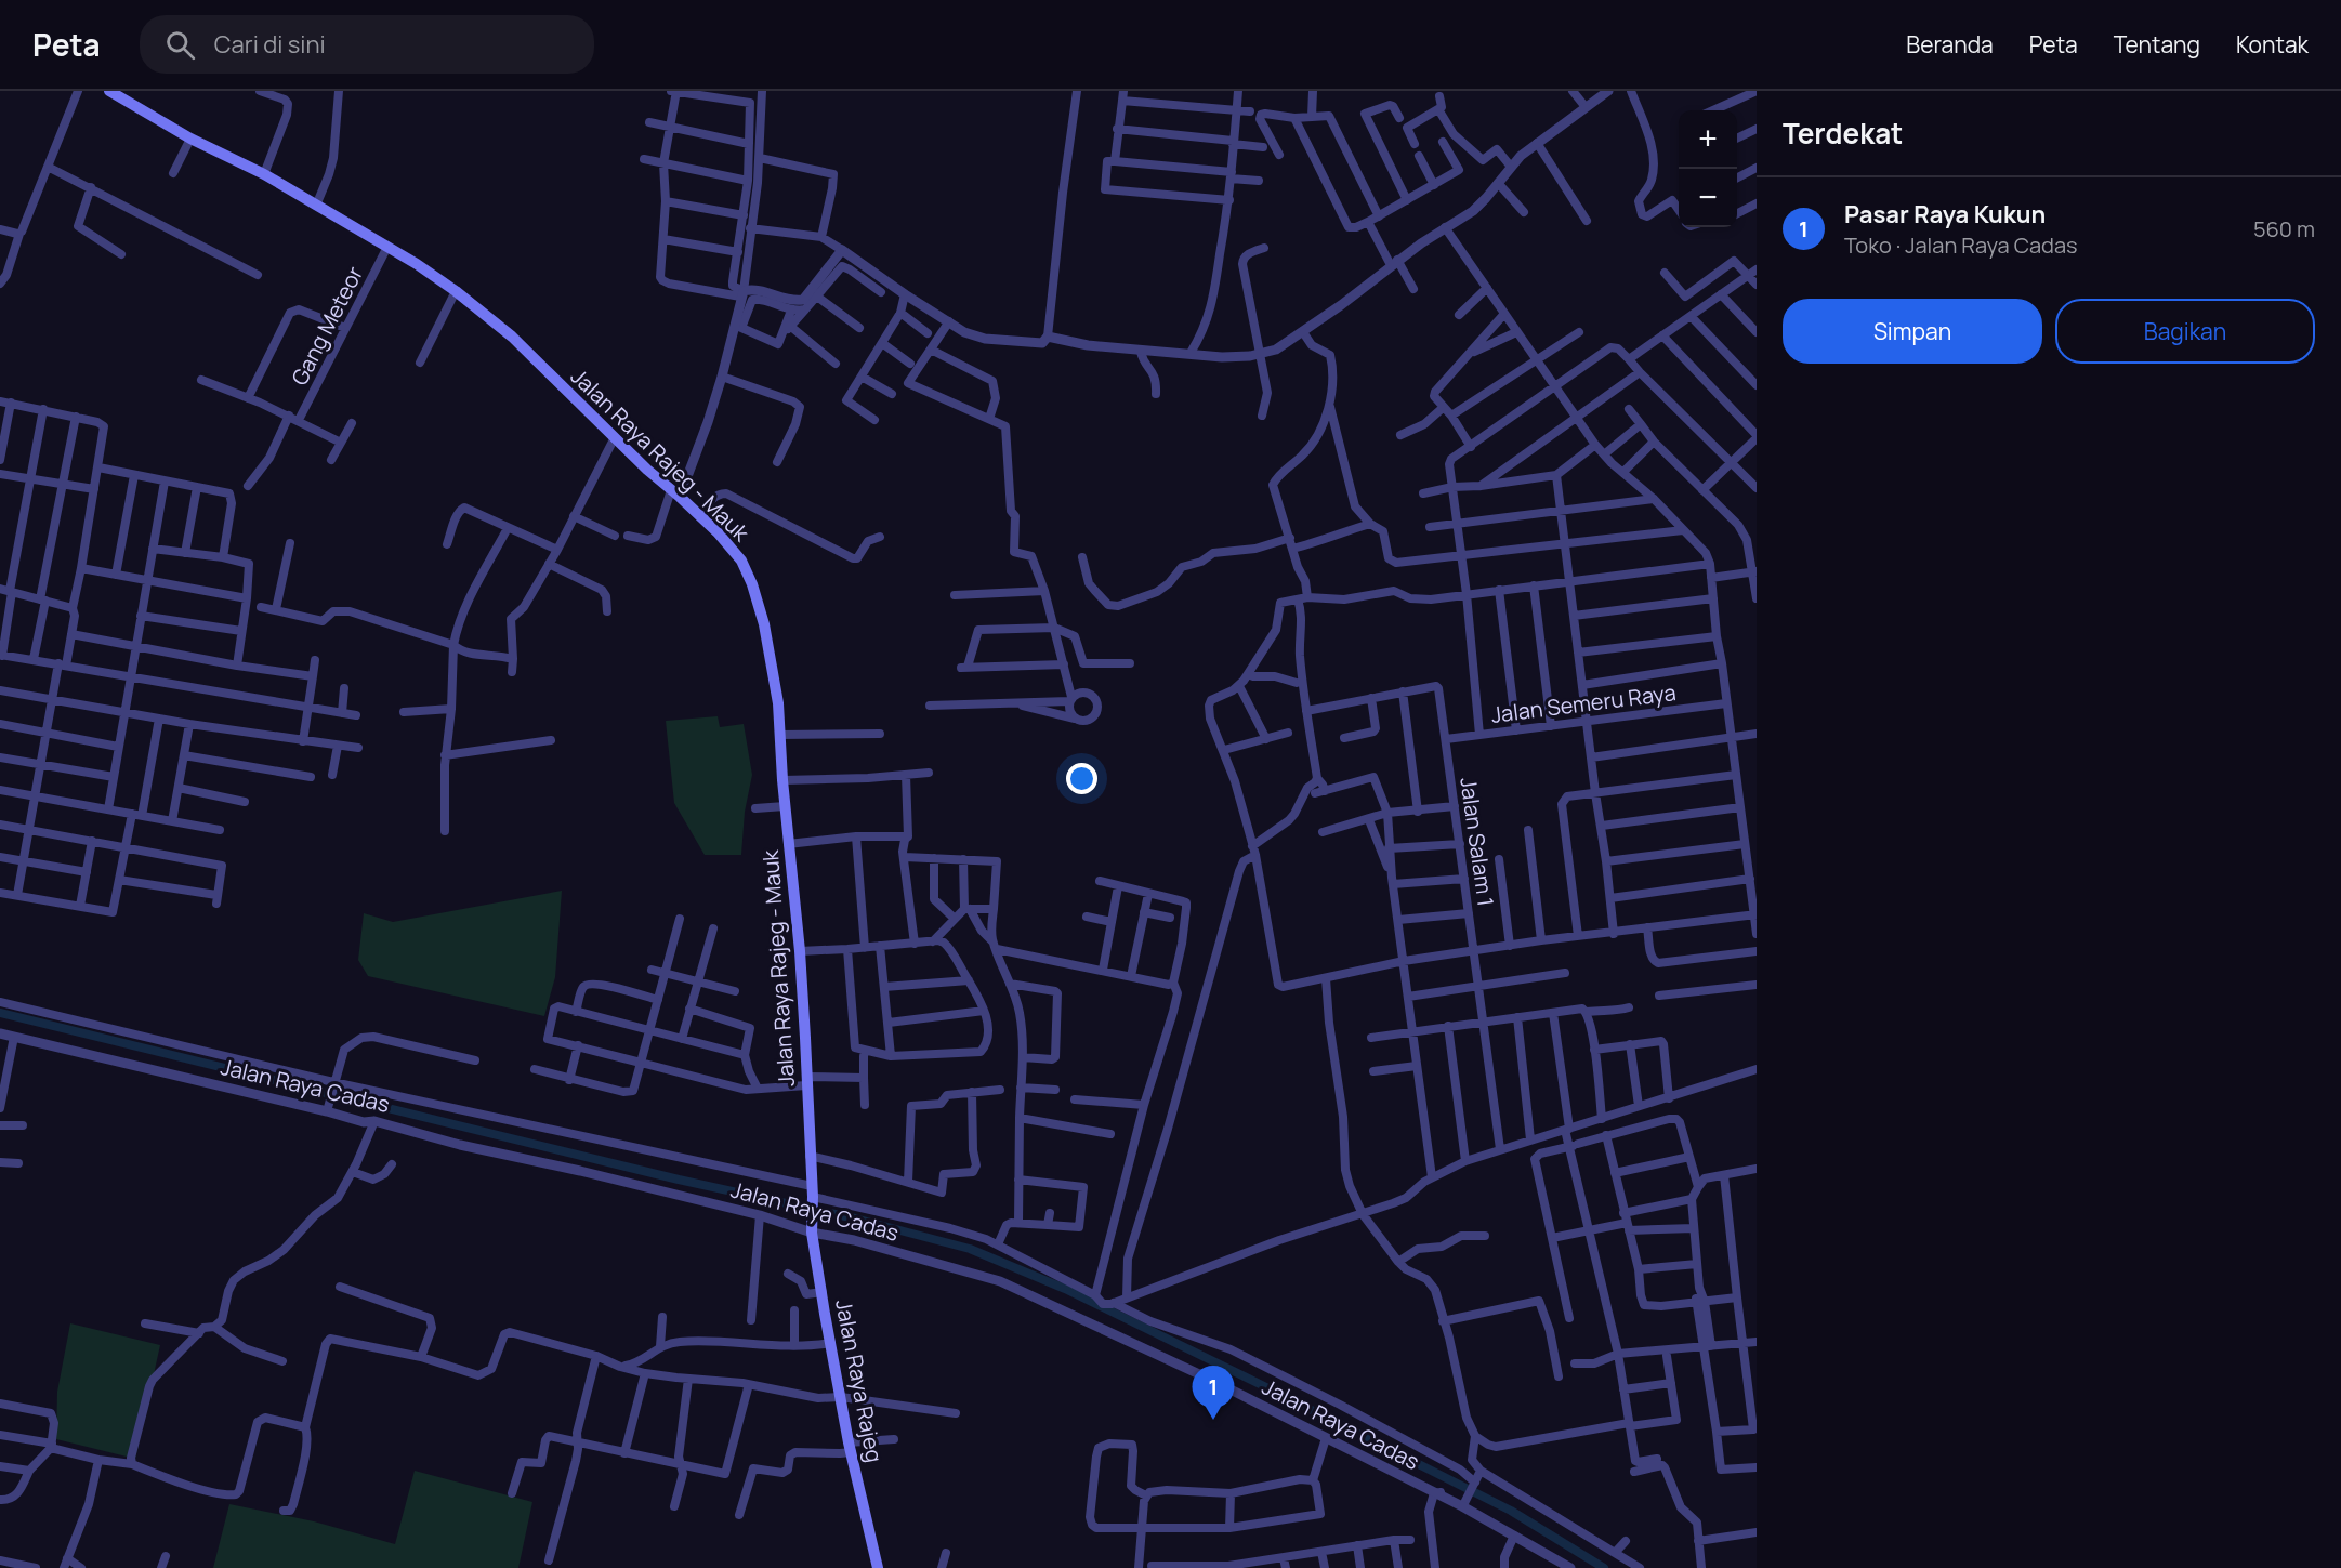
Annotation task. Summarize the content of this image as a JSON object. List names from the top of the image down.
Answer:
{
  "streets": {
    "main road": ["Jalan Raya Rajeg - Mauk", "Jalan Raya Rajeg"],
    "street": [
      "Gang Meteor",
      "Jalan Semeru Raya",
      "Jalan Salam 1",
      "Jalan Raya Cadas"
    ]
  },
  "crossings": [
    ["Gang Meteor", "Jalan Raya Rajeg - Mauk"],
    ["Jalan Raya Rajeg - Mauk", "Jalan Raya Rajeg"],
    ["Jalan Semeru Raya", "Jalan Salam 1"],
    ["Jalan Raya Cadas", "Jalan Raya Rajeg"]
  ],
  "page": {
    "header": "Peta",
    "search": "Cari di sini",
    "nav": [
      "Beranda",
      "Peta",
      "Tentang",
      "Kontak"
    ],
    "heading": "Terdekat",
    "map_buttons": ["+", "−"],
    "list": [
      {
        "mark": "1",
        "name": "Pasar Raya Kukun",
        "note": "Toko · Jalan Raya Cadas",
        "value": "560 m"
      }
    ],
    "buttons": ["Simpan", "Bagikan"],
    "pins": "1"
  }
}
